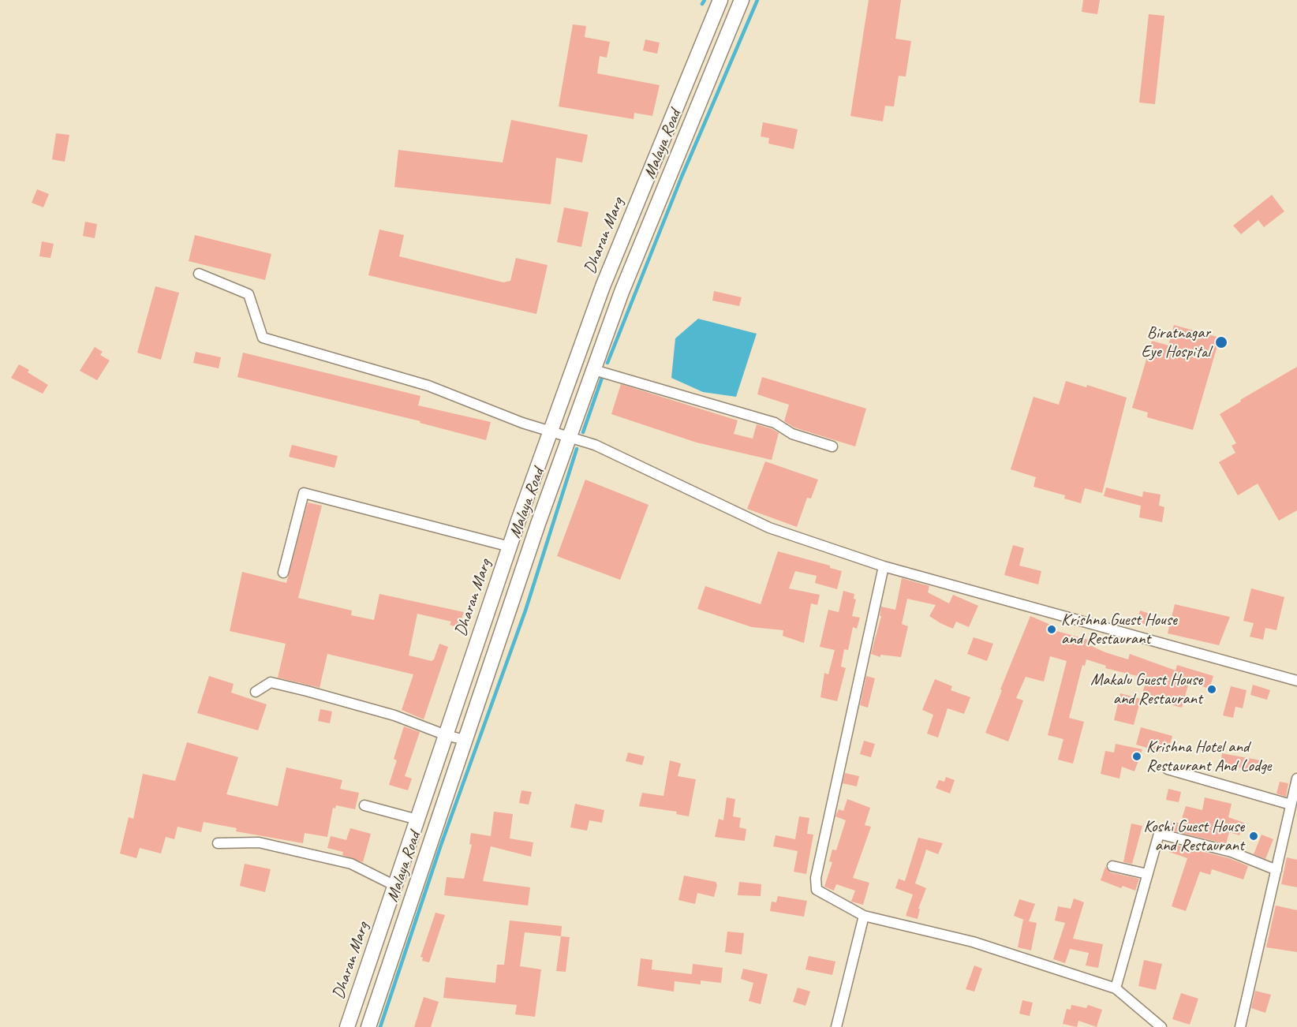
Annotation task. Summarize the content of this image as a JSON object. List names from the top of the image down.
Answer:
{
  "streets": {
    "main road": ["Malaya Road", "Dharan Marg"]
  },
  "places": [
    "Biratnagar Eye Hospital",
    "Krishna Guest House and Restaurant",
    "Makalu Guest House and Restaurant",
    "Krishna Hotel and Restaurant And Lodge",
    "Koshi Guest House and Restaurant"
  ]
}
